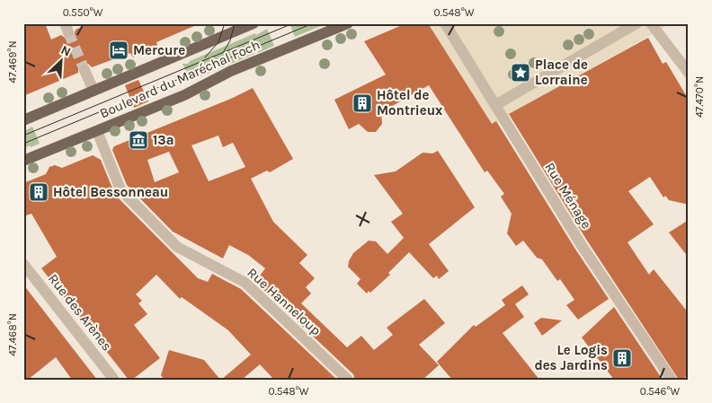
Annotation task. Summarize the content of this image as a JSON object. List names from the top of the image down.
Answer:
{
  "streets": {
    "main road": ["Boulevard du Maréchal Foch"],
    "street": ["Rue Ménage", "Rue Hanneloup", "Rue des Arènes"]
  },
  "crossings": [
    ["Boulevard du Maréchal Foch", "Rue Hanneloup"]
  ],
  "places": {
    "hotel": ["Mercure"],
    "place": ["Place de Lorraine"],
    "building": ["Hôtel de Montrieux", "Hôtel Bessonneau", "Le Logis des Jardins"],
    "museum": ["13a"]
  },
  "north": "top right",
  "coordinates": [
    "0.550°W",
    "0.548°W",
    "47.469°N",
    "47.470°N",
    "47.468°N",
    "0.546°W"
  ]
}
